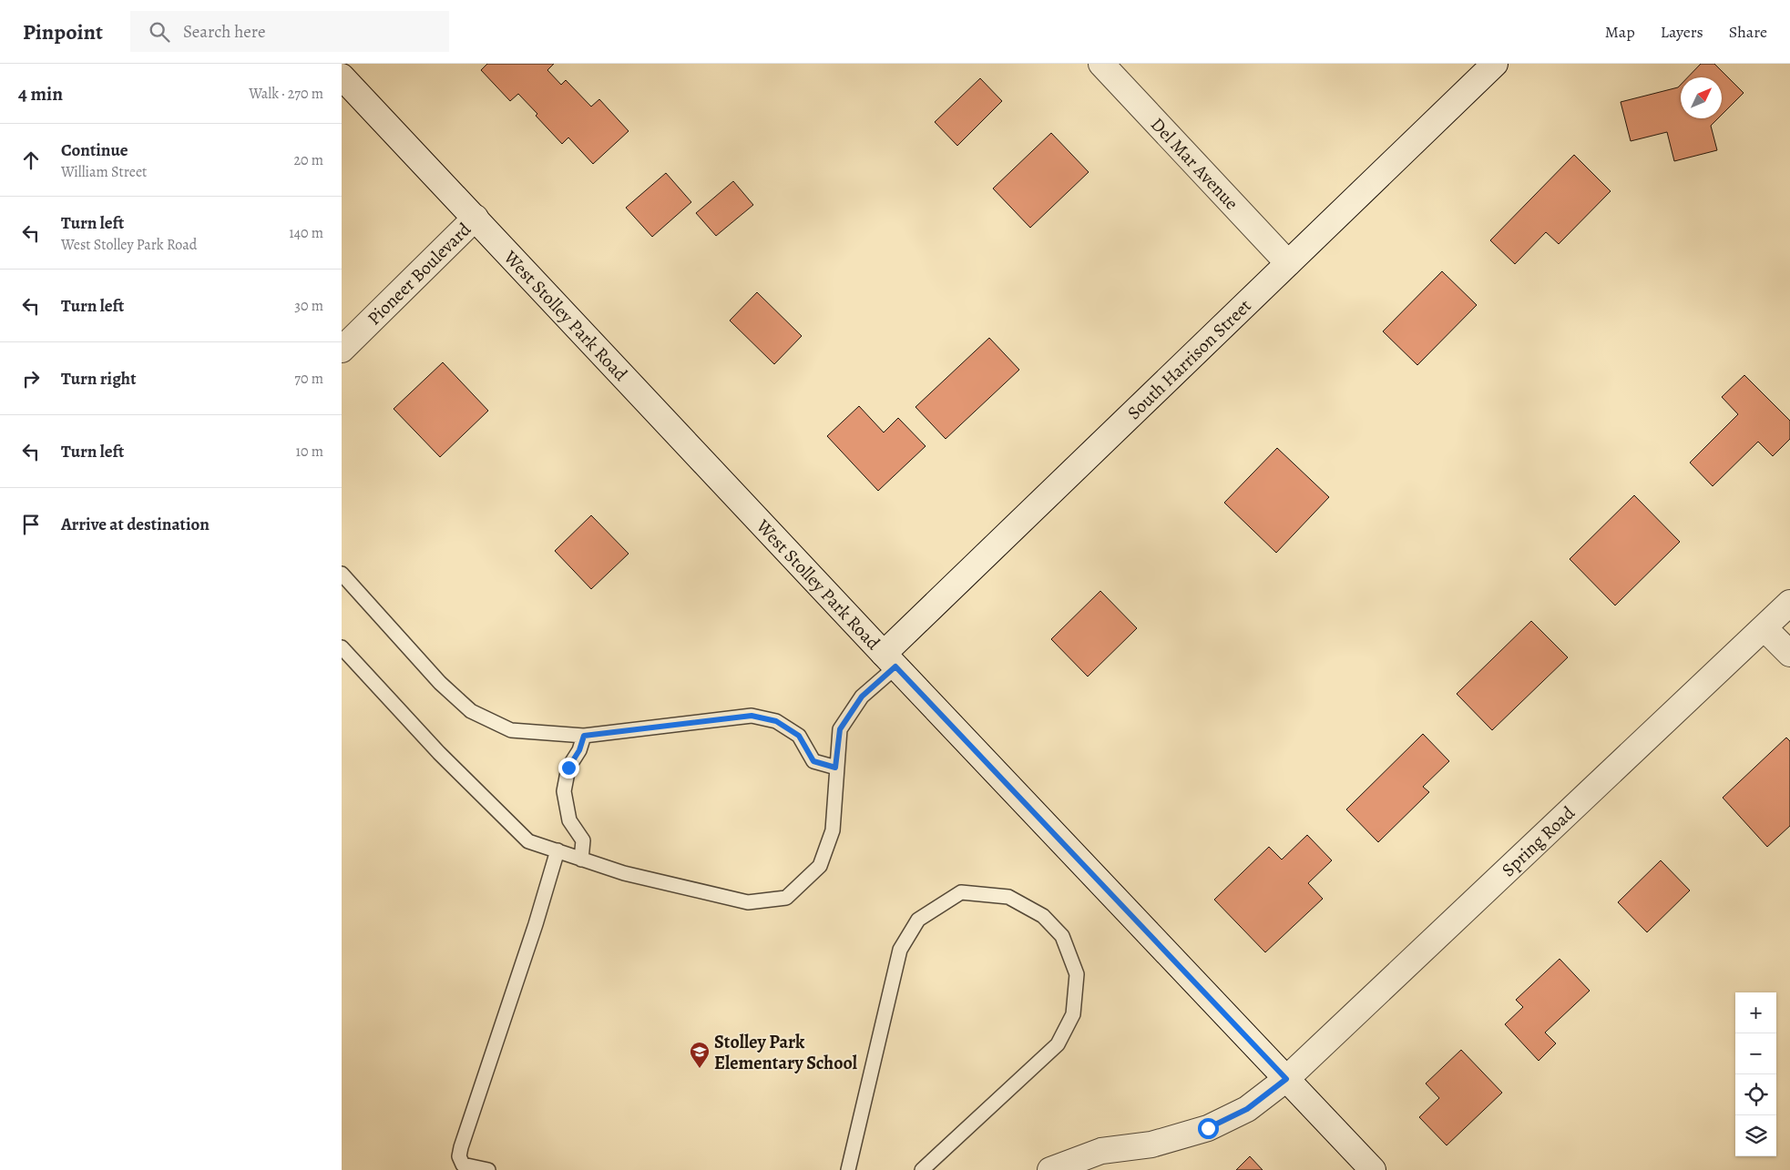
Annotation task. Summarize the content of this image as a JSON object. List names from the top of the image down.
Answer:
{
  "streets": {
    "main road": [
      "Del Mar Avenue",
      "Pioneer Boulevard",
      "West Stolley Park Road",
      "South Harrison Street",
      "Spring Road"
    ]
  },
  "crossings": [
    ["Del Mar Avenue", "South Harrison Street"],
    ["Pioneer Boulevard", "West Stolley Park Road"],
    ["West Stolley Park Road", "South Harrison Street"],
    ["West Stolley Park Road", "Spring Road"]
  ],
  "places": {
    "school or university": ["Stolley Park Elementary School"]
  },
  "north": "top right",
  "page": {
    "header": "Pinpoint",
    "search": "Search here",
    "nav": ["Map", "Layers", "Share"],
    "heading": ["4 min", "Walk · 270 m"],
    "list": [
      ["Continue", "William Street", "20 m"],
      ["Turn left", "West Stolley Park Road", "140 m"],
      ["Turn left", "30 m"],
      ["Turn right", "70 m"],
      ["Turn left", "10 m"],
      "Arrive at destination"
    ],
    "map_buttons": ["+", "−"]
  }
}
